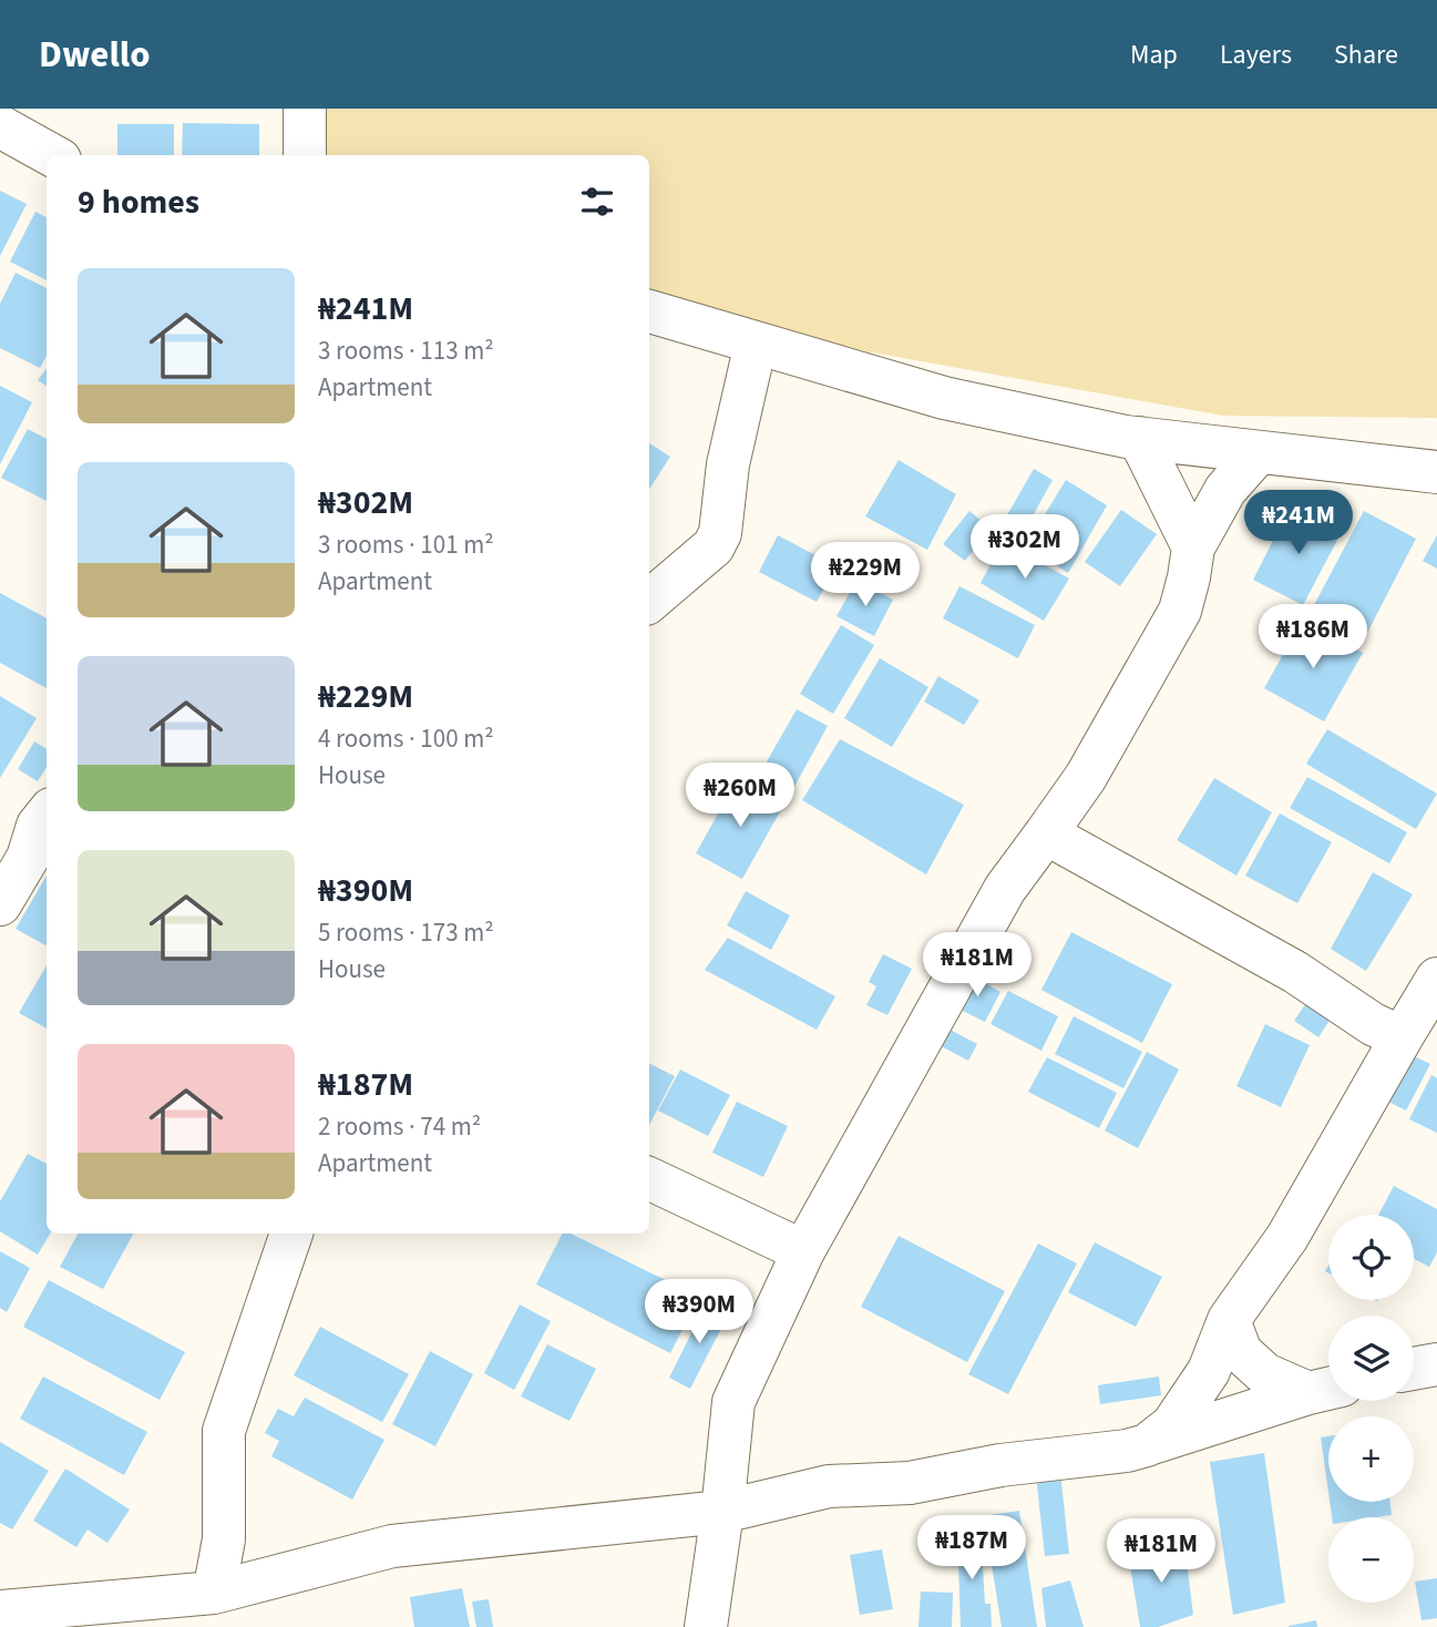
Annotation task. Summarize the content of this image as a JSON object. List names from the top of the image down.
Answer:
{
  "page": {
    "header": "Dwello",
    "nav": ["Map", "Layers", "Share"],
    "heading": "9 homes",
    "list": [
      {
        "name": "₦241M",
        "note": "3 rooms · 113 m² · Apartment"
      },
      {
        "name": "₦302M",
        "note": "3 rooms · 101 m² · Apartment"
      },
      {
        "name": "₦229M",
        "note": "4 rooms · 100 m² · House"
      },
      {
        "name": "₦390M",
        "note": "5 rooms · 173 m² · House"
      },
      {
        "name": "₦187M",
        "note": "2 rooms · 74 m² · Apartment"
      }
    ],
    "price": [
      "₦241M",
      "₦302M",
      "₦229M",
      "₦186M",
      "₦260M",
      "₦181M",
      "₦390M",
      "₦187M",
      "₦181M"
    ],
    "map_buttons": ["+", "−"]
  }
}
